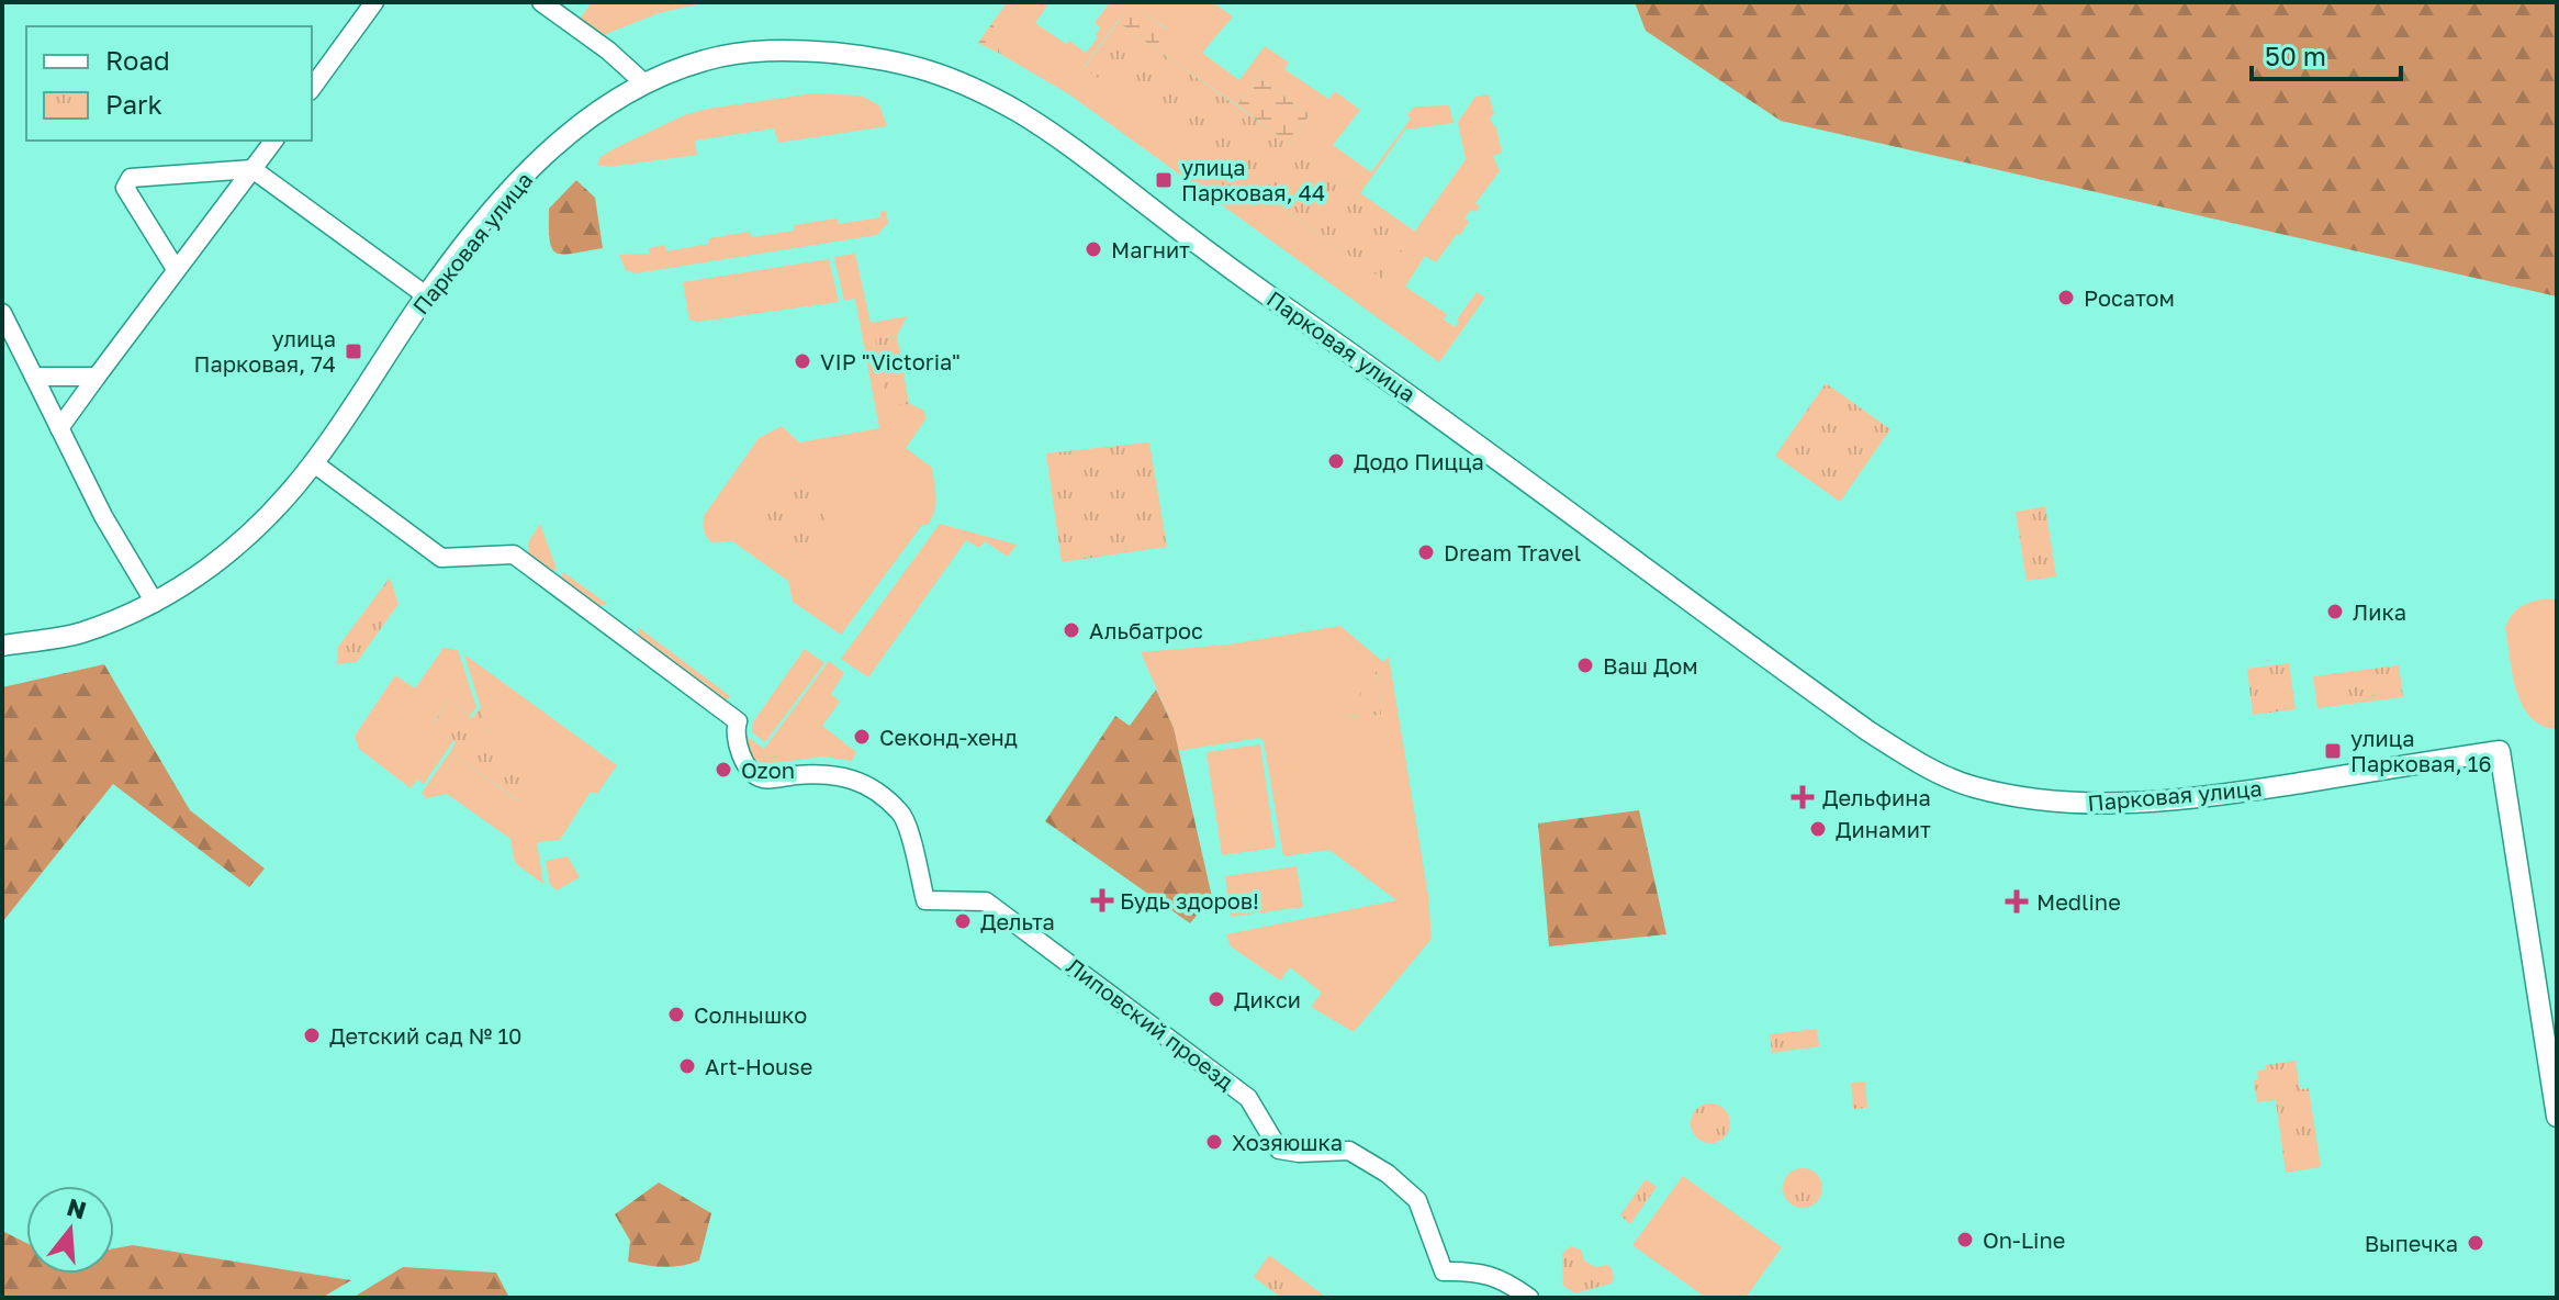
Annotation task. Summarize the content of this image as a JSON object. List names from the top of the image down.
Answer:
{
  "streets": {
    "street": ["Парковая улица", "Липовский проезд"]
  },
  "crossings": [
    ["Парковая улица", "Липовский проезд"]
  ],
  "places": {
    "transit": ["улица Парковая, 44", "улица Парковая, 74", "улица Парковая, 16"],
    "other": [
      "Магнит",
      "Росатом",
      "VIP \"Victoria\"",
      "Додо Пицца",
      "Dream Travel",
      "Лика",
      "Альбатрос",
      "Ваш Дом",
      "Секонд-хенд",
      "Ozon",
      "Динамит",
      "Дельта",
      "Дикси",
      "Солнышко",
      "Детский сад № 10",
      "Art-House",
      "Хозяюшка",
      "On-Line",
      "Выпечка"
    ],
    "health": ["Дельфина", "Будь здоров!", "Medline"]
  },
  "legend": ["Road", "Park"],
  "scale_bar": "50 m",
  "north": "top"
}
